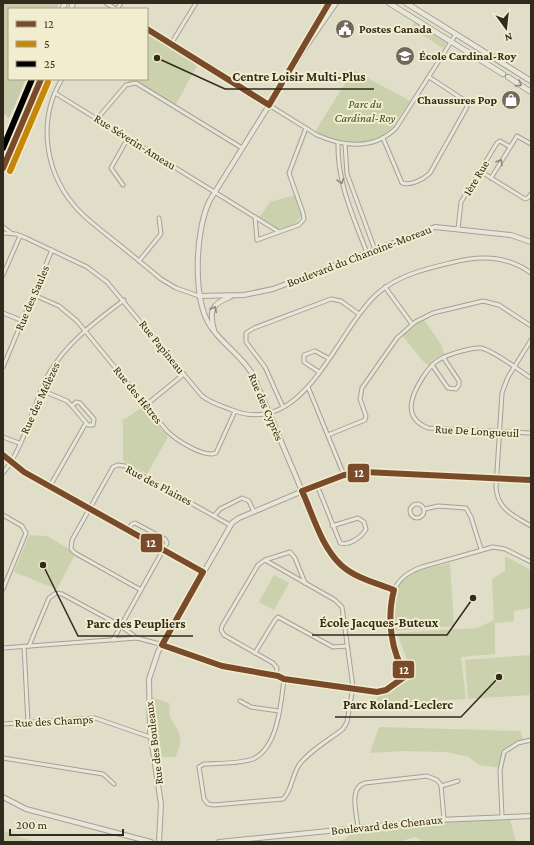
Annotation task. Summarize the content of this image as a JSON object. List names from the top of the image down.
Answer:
{
  "streets": {
    "street": [
      "Rue Séverin-Ameau",
      "1ère Rue",
      "Boulevard du Chanoine-Moreau",
      "Rue des Saules",
      "Rue Papineau",
      "Rue des Hêtres",
      "Rue des Mélèzes",
      "Rue des Cyprès",
      "Rue De Longueuil",
      "Rue des Plaines",
      "Rue des Champs",
      "Rue des Bouleaux",
      "Boulevard des Chenaux"
    ]
  },
  "crossings": [
    ["Rue Séverin-Ameau", "Rue des Cyprès"],
    ["1ère Rue", "Boulevard du Chanoine-Moreau"],
    ["Boulevard du Chanoine-Moreau", "Rue des Cyprès"],
    ["Rue des Saules", "Rue Papineau"],
    ["Rue des Saules", "Rue des Hêtres"],
    ["Rue Papineau", "Rue des Hêtres"],
    ["Rue Papineau", "Rue des Mélèzes"],
    ["Rue Papineau", "Rue des Cyprès"],
    ["Rue des Hêtres", "Rue des Mélèzes"],
    ["Rue des Plaines", "Rue des Bouleaux"],
    ["Rue des Champs", "Rue des Bouleaux"]
  ],
  "parks": ["Parc du Cardinal-Roy"],
  "places": {
    "public building": ["Postes Canada"],
    "school or university": ["École Cardinal-Roy"],
    "other": [
      "Centre Loisir Multi-Plus",
      "Parc des Peupliers",
      "École Jacques-Buteux",
      "Parc Roland-Leclerc"
    ],
    "shop": ["Chaussures Pop"]
  },
  "lines": ["transit line 12", "transit line 25", "transit line 5"],
  "legend": ["12", "5", "25"],
  "scale_bar": "200 m",
  "north": "bottom"
}
